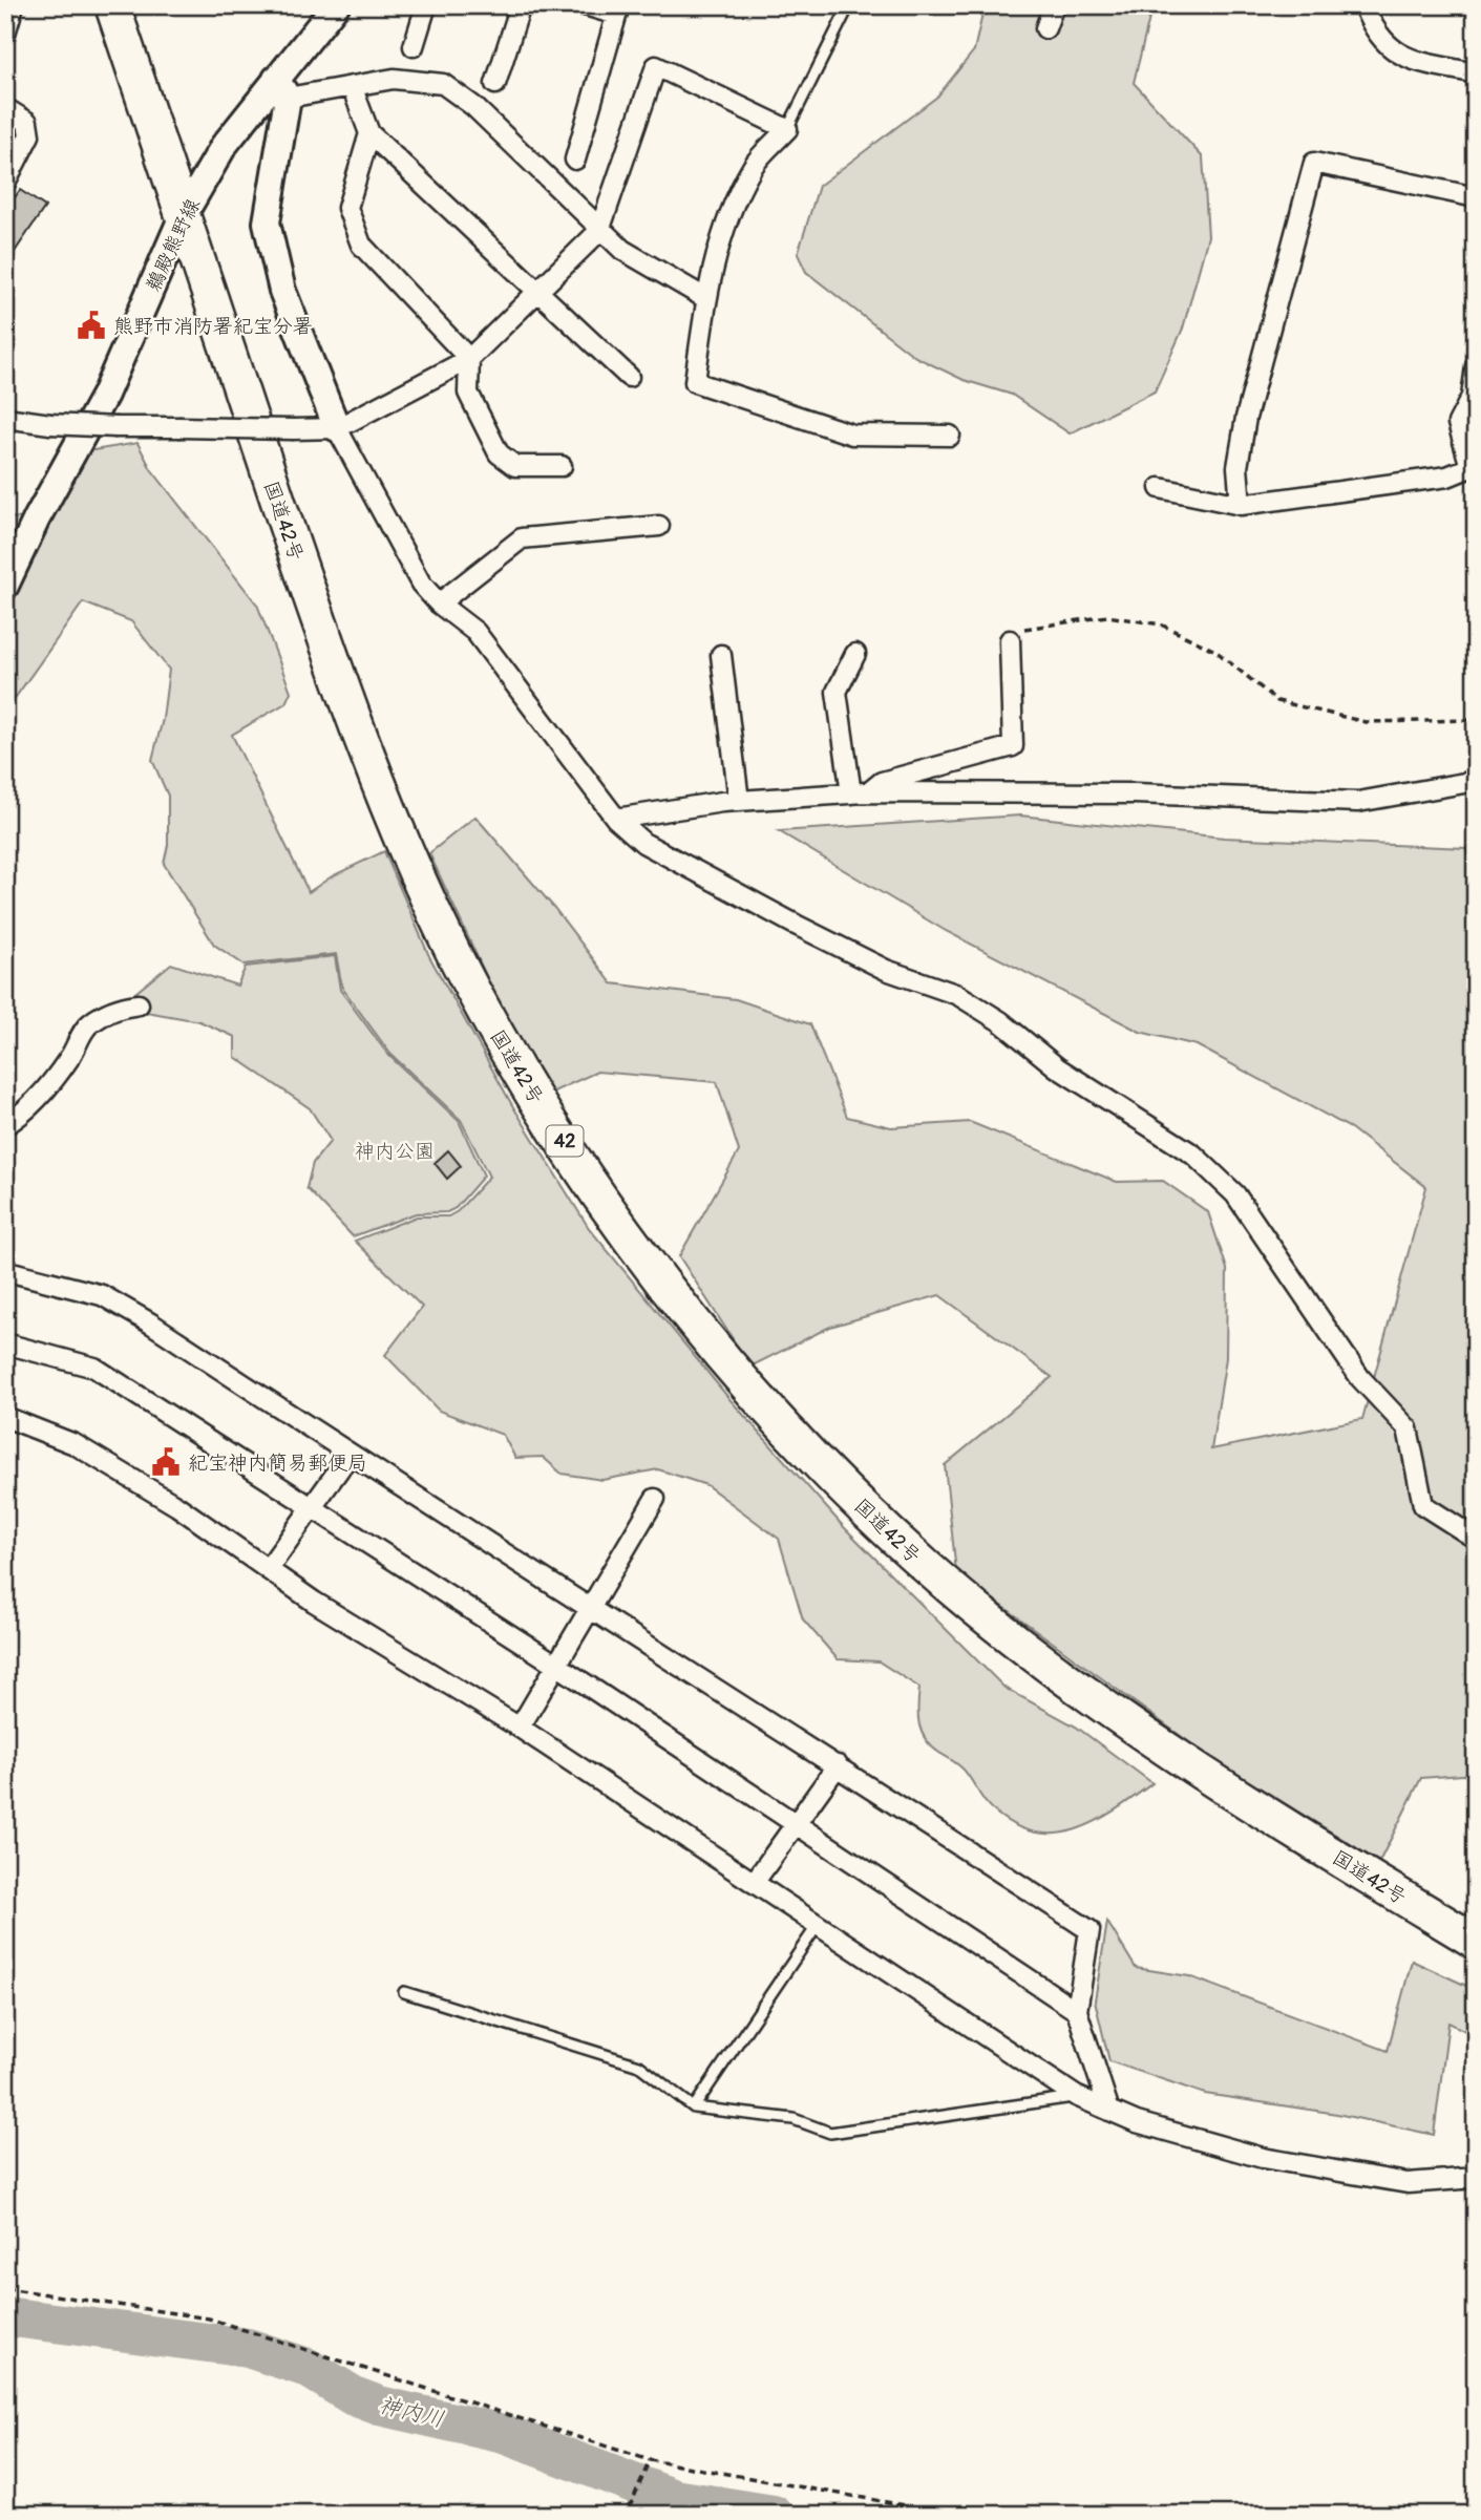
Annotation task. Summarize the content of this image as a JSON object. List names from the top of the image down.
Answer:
{
  "streets": {
    "highway": ["国道42号", "42"],
    "main road": ["鵜殿熊野線"]
  },
  "crossings": [
    ["鵜殿熊野線", "国道42号"]
  ],
  "water": ["神内川"],
  "parks": ["神内公園"],
  "places": {
    "public building": ["熊野市消防署紀宝分署", "紀宝神内簡易郵便局"]
  }
}
